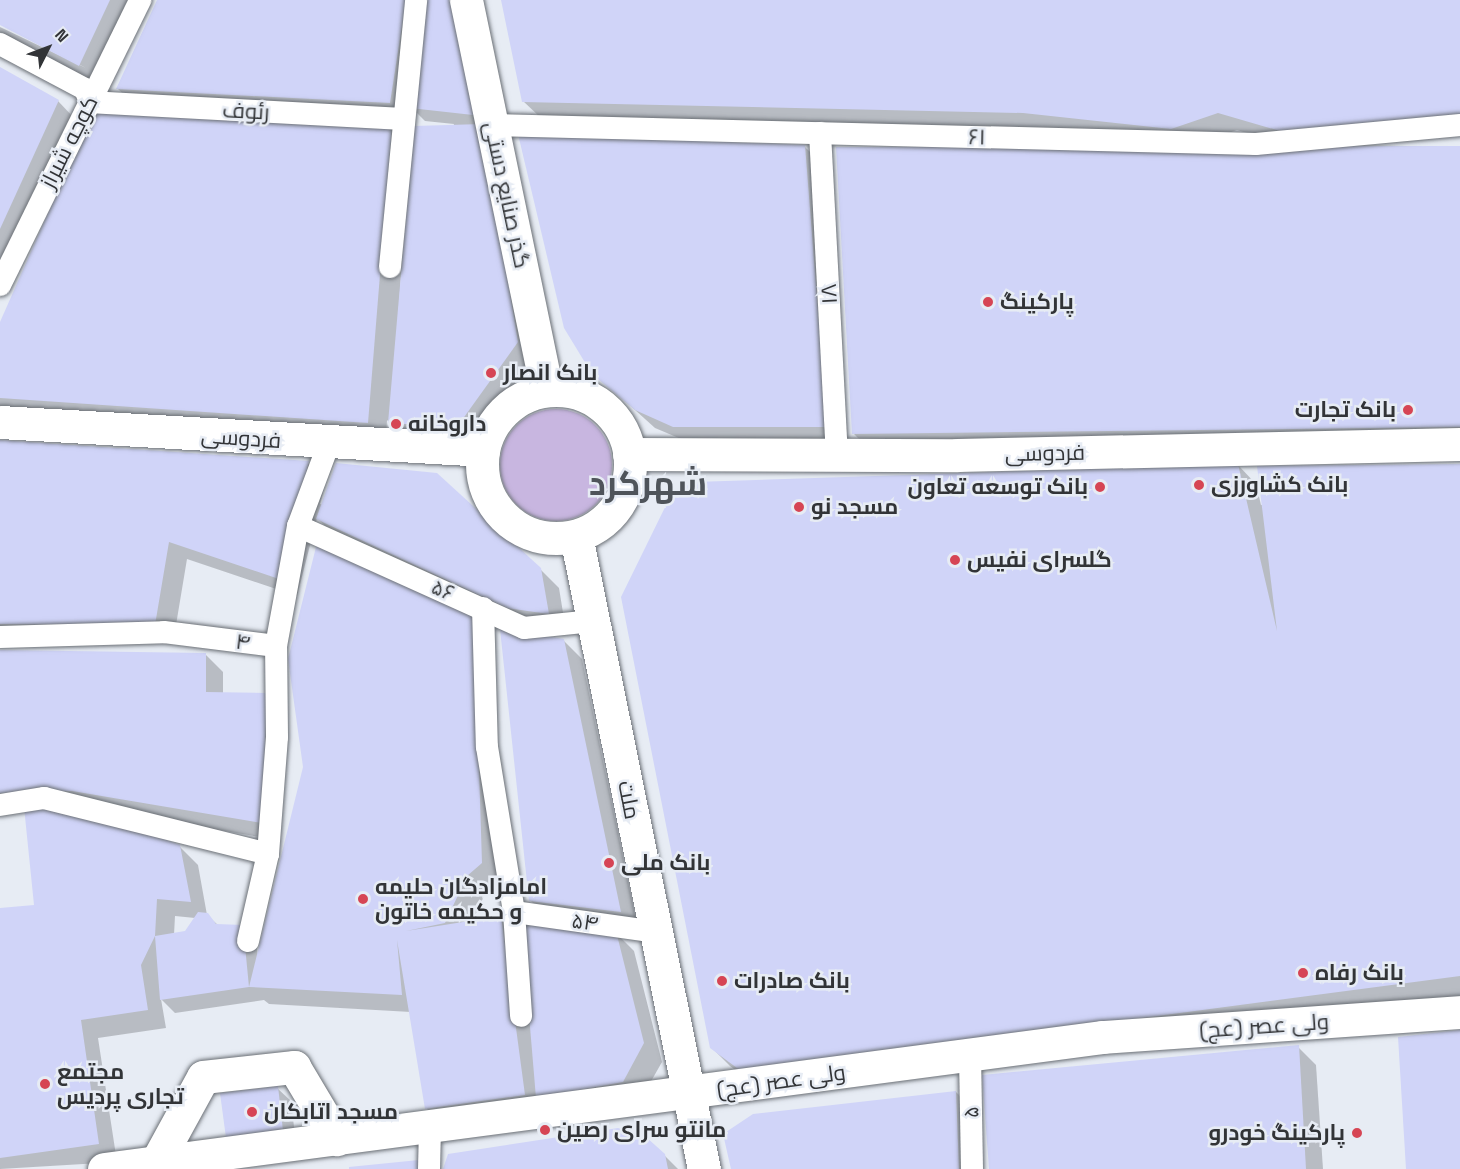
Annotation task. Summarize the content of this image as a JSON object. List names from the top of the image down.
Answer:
{
  "streets": {
    "main road": [
      "گذر صنایع دستی",
      "فردوسی",
      "ملت",
      "ولی عصر (عج)"
    ],
    "street": [
      "رئوف",
      "۶۱",
      "کوچه شیراز",
      "۱۸",
      "۵۶",
      "۴",
      "۵۴",
      "۵"
    ]
  },
  "crossings": [
    ["رئوف", "کوچه شیراز"],
    ["۶۱", "گذر صنایع دستی"],
    ["۶۱", "۱۸"],
    ["گذر صنایع دستی", "فردوسی"],
    ["گذر صنایع دستی", "ملت"],
    ["۱۸", "فردوسی"],
    ["فردوسی", "۴"],
    ["فردوسی", "ملت"],
    ["۵۶", "۴"],
    ["۵۶", "ملت"],
    ["ملت", "۵۴"],
    ["ملت", "ولی عصر (عج)"],
    ["ولی عصر (عج)", "۵"]
  ],
  "districts": ["شهرکرد"],
  "places": [
    "پارکینگ",
    "بانک انصار",
    "بانک تجارت",
    "داروخانه",
    "بانک کشاورزی",
    "بانک توسعه تعاون",
    "مسجد نو",
    "گلسرای نفیس",
    "بانک ملی",
    "امامزادگان حلیمه و حکیمه خاتون",
    "بانک رفاه",
    "بانک صادرات",
    "مجتمع تجاری پردیس",
    "مسجد اتابکان",
    "مانتو سرای رصین",
    "پارکینگ خودرو"
  ],
  "north": "top right"
}
